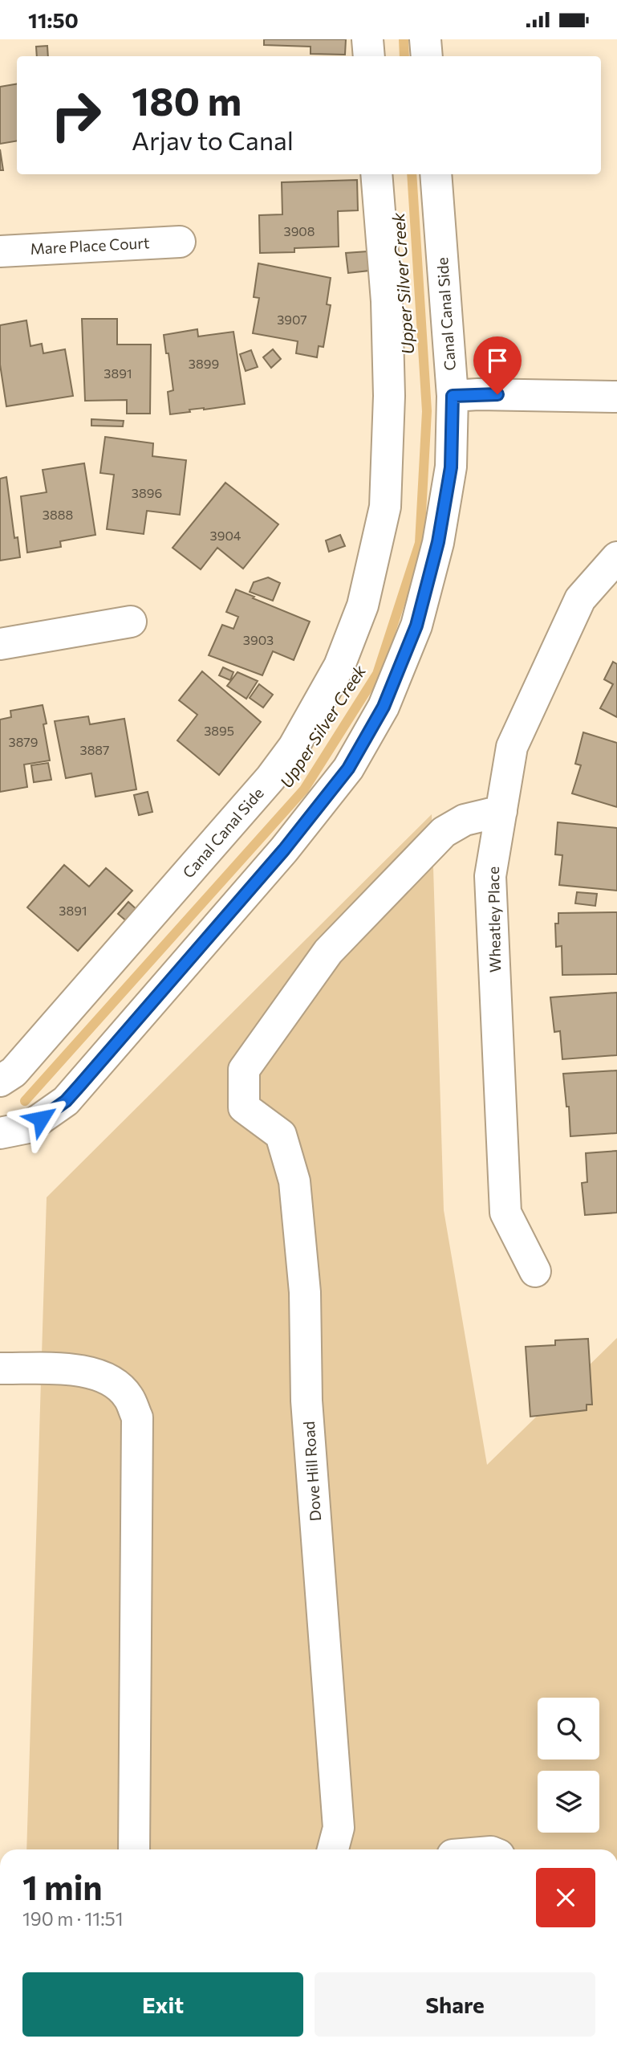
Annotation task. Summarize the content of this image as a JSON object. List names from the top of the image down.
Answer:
{
  "streets": {
    "street": [
      "Mare Place Court",
      "Canal Canal Side",
      "Wheatley Place",
      "Dove Hill Road"
    ]
  },
  "crossings": [
    ["Wheatley Place", "Dove Hill Road"]
  ],
  "water": ["Upper Silver Creek"],
  "house_numbers": [
    "3908",
    "3907",
    "3899",
    "3891",
    "3896",
    "3888",
    "3904",
    "3903",
    "3895",
    "3879",
    "3887",
    "3891"
  ],
  "page": {
    "status": "11:50",
    "turn": ["180 m", "Arjav to Canal"],
    "heading": ["1 min", "190 m · 11:51"],
    "buttons": ["Exit", "Share"]
  }
}
